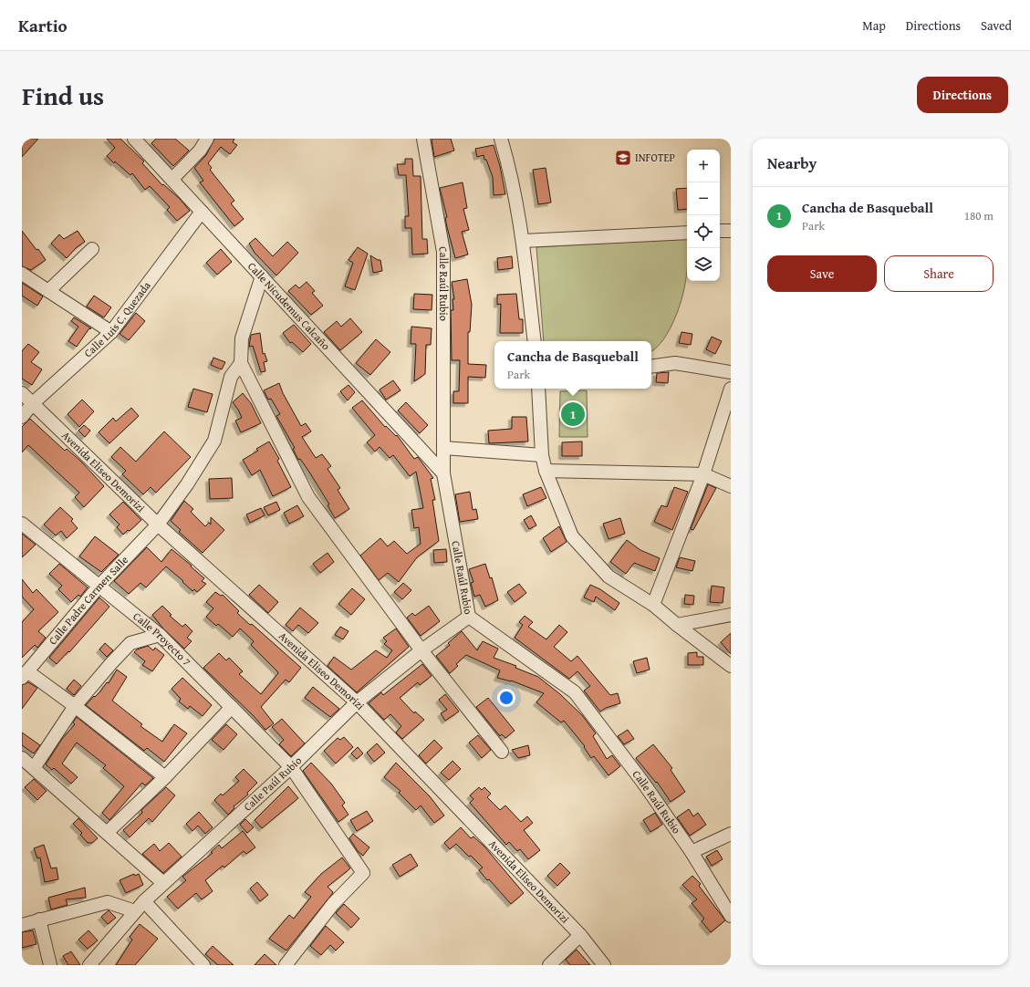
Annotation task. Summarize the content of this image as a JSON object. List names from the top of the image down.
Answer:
{
  "streets": {
    "street": [
      "Calle Raúl Rubio",
      "Calle Nicudemus Calcaño",
      "Calle Luis C. Quezada",
      "Avenida Eliseo Demorizi",
      "Calle Padre Carmen Salle",
      "Calle Proyecto 7",
      "Calle Paúl Rubio"
    ]
  },
  "crossings": [
    ["Calle Raúl Rubio", "Calle Nicudemus Calcaño"],
    ["Calle Raúl Rubio", "Calle Paúl Rubio"],
    ["Calle Nicudemus Calcaño", "Calle Luis C. Quezada"],
    ["Calle Luis C. Quezada", "Avenida Eliseo Demorizi"],
    ["Avenida Eliseo Demorizi", "Calle Padre Carmen Salle"],
    ["Avenida Eliseo Demorizi", "Calle Paúl Rubio"],
    ["Calle Padre Carmen Salle", "Calle Proyecto 7"],
    ["Calle Proyecto 7", "Calle Paúl Rubio"]
  ],
  "places": {
    "school or university": ["INFOTEP"]
  },
  "page": {
    "header": "Kartio",
    "nav": ["Map", "Directions", "Saved"],
    "title": "Find us",
    "buttons": [
      "Directions",
      ["Save", "Share"]
    ],
    "heading": "Nearby",
    "map_buttons": ["+", "−"],
    "list": [
      {
        "mark": "1",
        "name": "Cancha de Basqueball",
        "note": "Park",
        "value": "180 m"
      }
    ],
    "popup": ["Cancha de Basqueball", "Park"],
    "pins": "1"
  }
}
